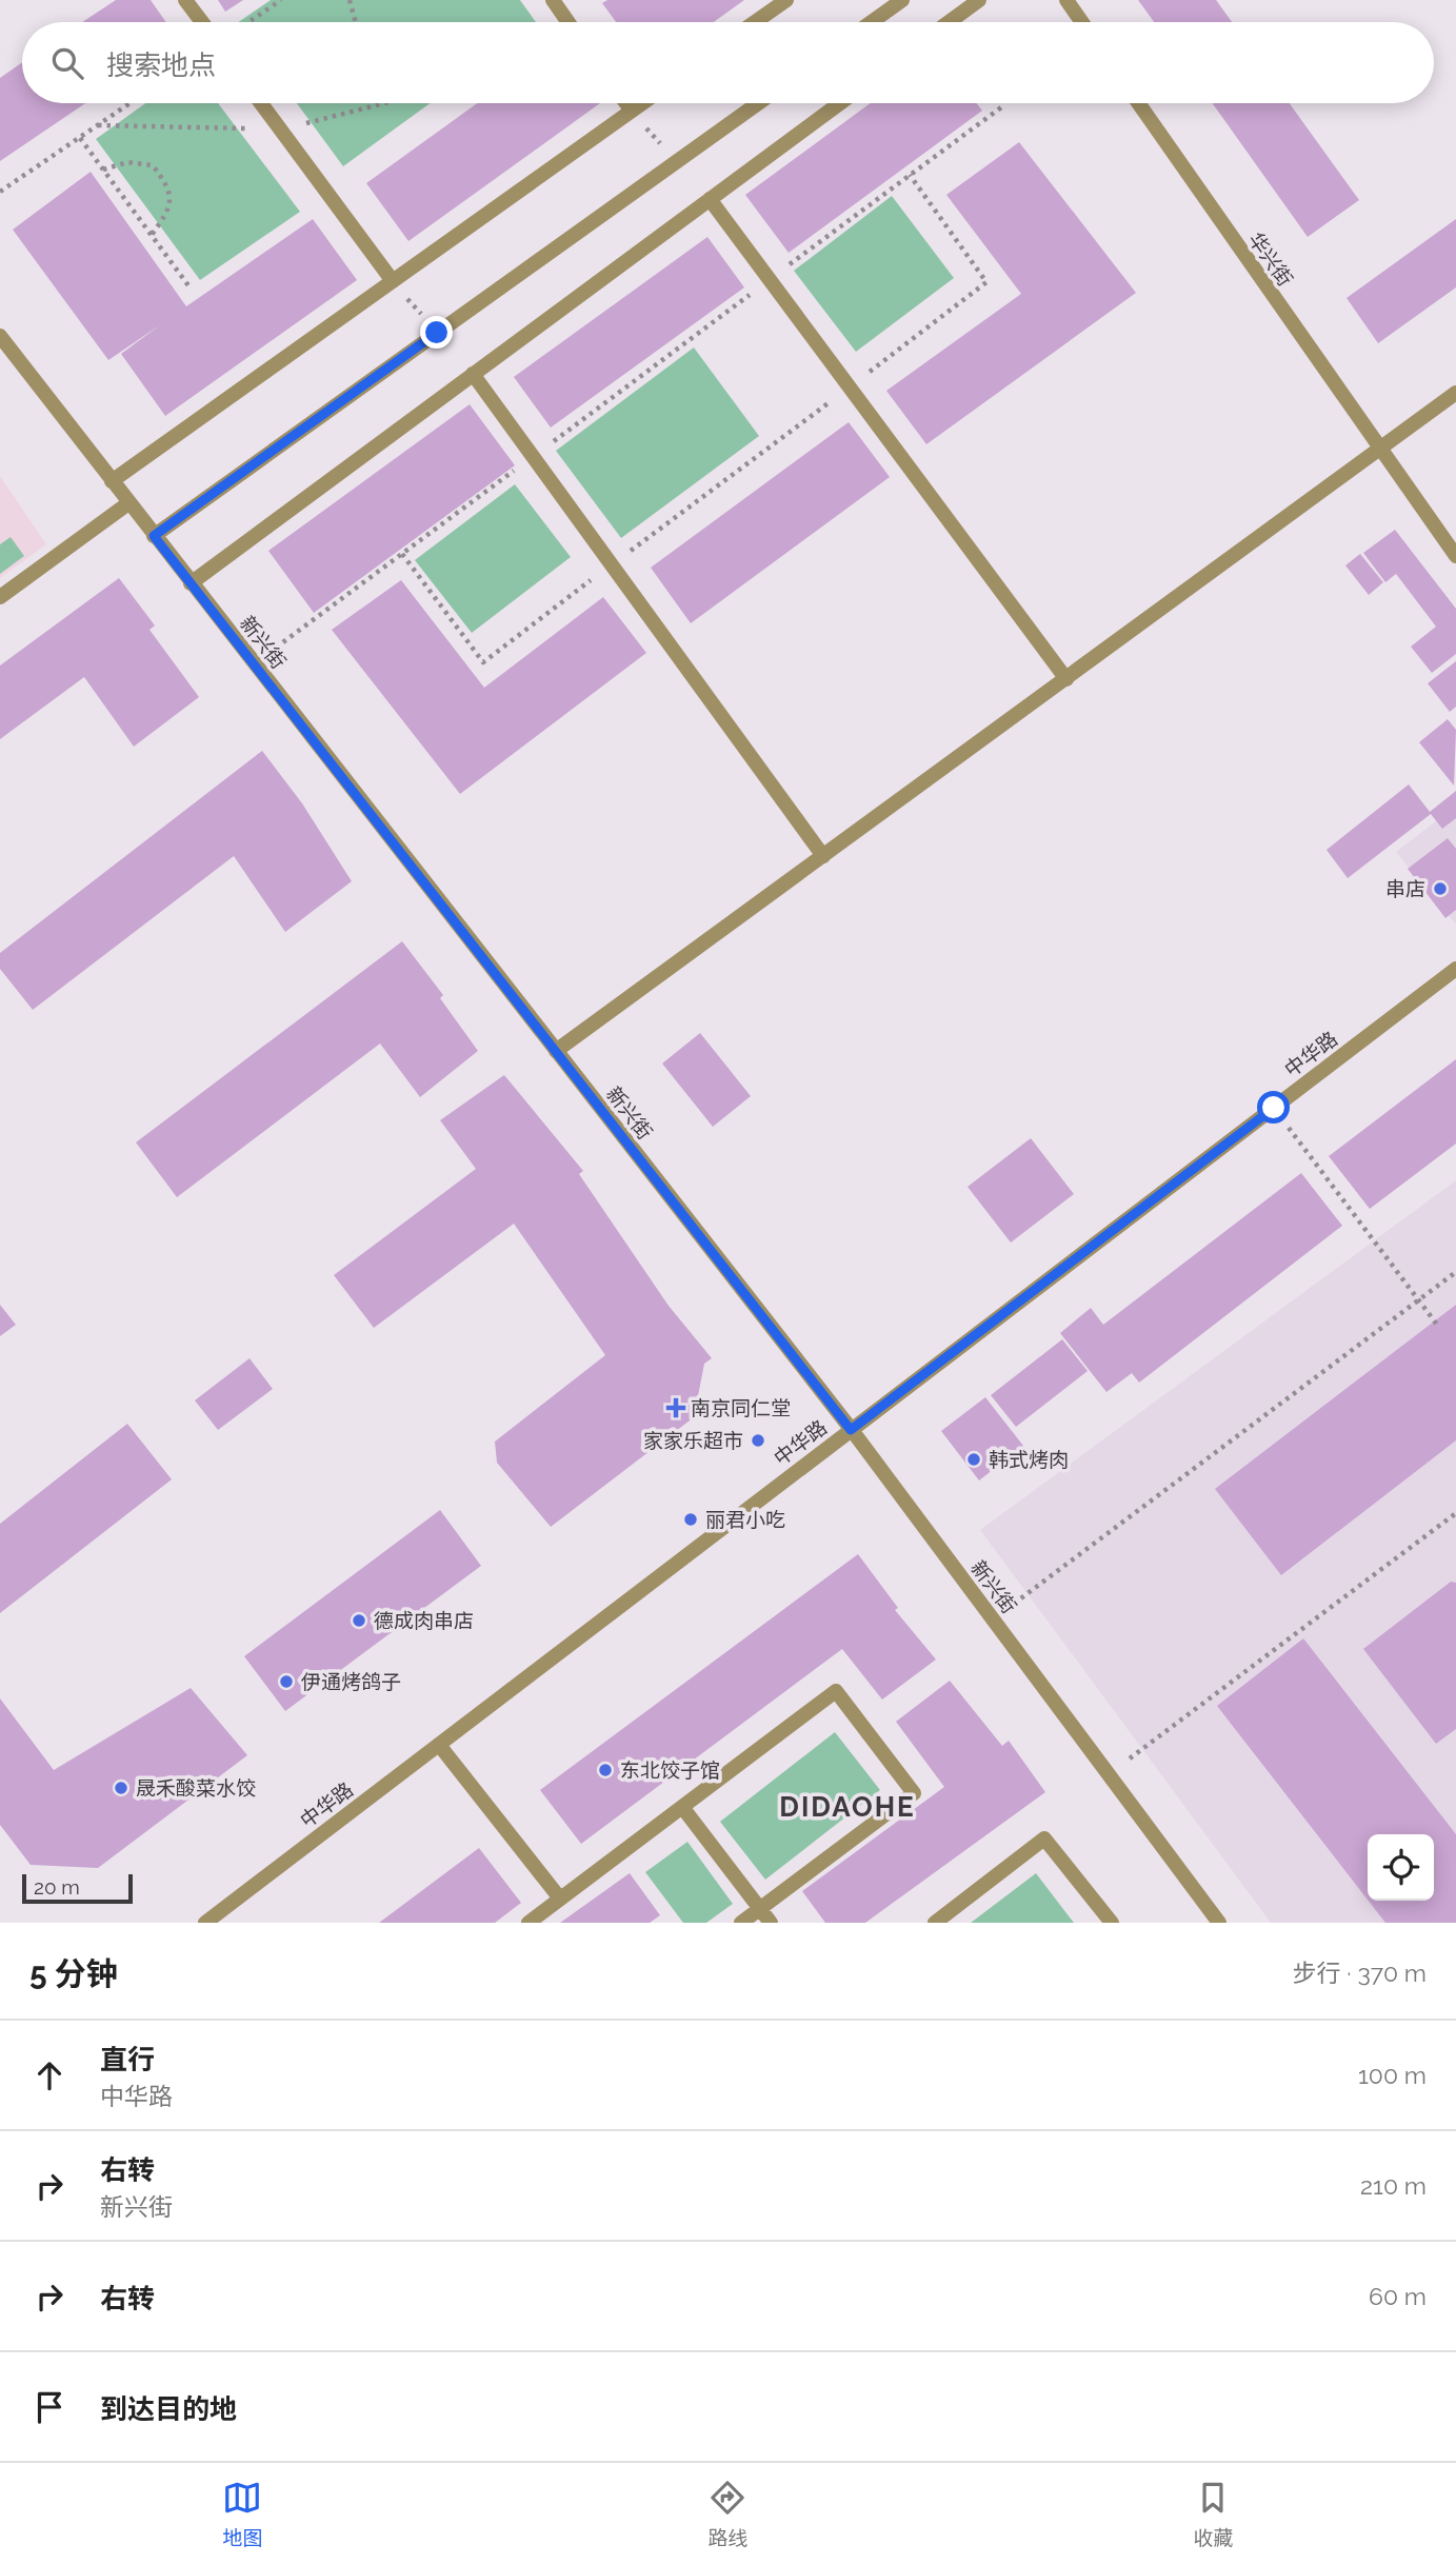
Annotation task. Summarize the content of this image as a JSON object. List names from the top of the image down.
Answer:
{
  "streets": {
    "street": ["华兴街", "新兴街", "中华路"]
  },
  "crossings": [
    ["新兴街", "中华路"]
  ],
  "districts": ["DIDAOHE"],
  "places": {
    "other": [
      "串店",
      "家家乐超市",
      "韩式烤肉",
      "丽君小吃",
      "德成肉串店",
      "伊通烤鸽子",
      "东北饺子馆",
      "晟禾酸菜水饺"
    ],
    "health": ["南京同仁堂"]
  },
  "scale_bar": "20 m",
  "page": {
    "search": "搜索地点",
    "scale": "20 m",
    "heading": ["5 分钟", "步行 · 370 m"],
    "list": [
      ["直行", "中华路", "100 m"],
      ["右转", "新兴街", "210 m"],
      ["右转", "60 m"],
      "到达目的地"
    ],
    "nav": ["地图", "路线", "收藏"]
  }
}
